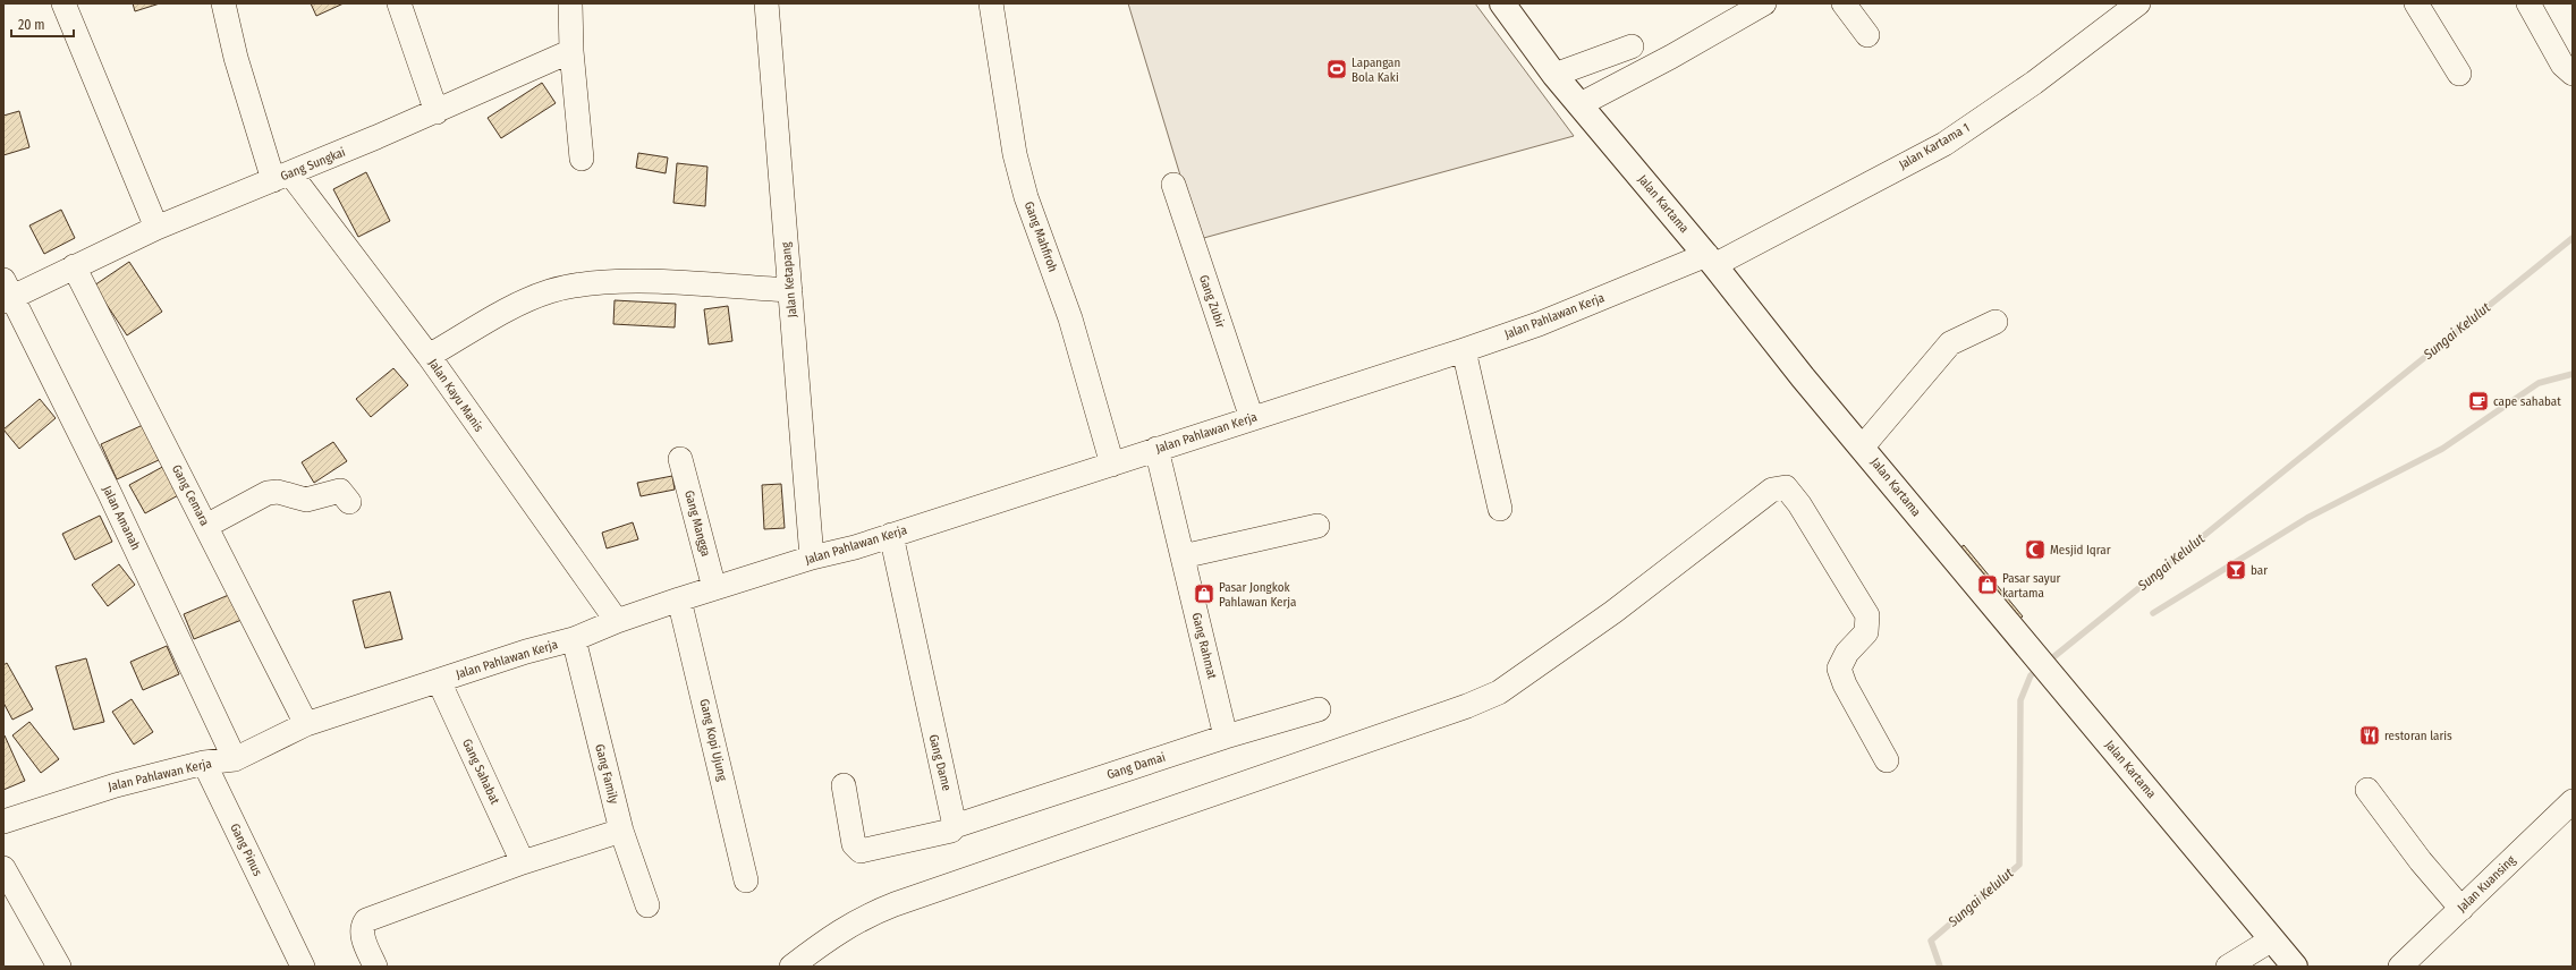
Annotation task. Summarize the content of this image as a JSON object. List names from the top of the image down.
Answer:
{
  "streets": {
    "main road": ["Jalan Kartama"],
    "street": [
      "Jalan Kartama 1",
      "Gang Sungkai",
      "Gang Mahfiroh",
      "Jalan Ketapang",
      "Gang Zubir",
      "Jalan Pahlawan Kerja",
      "Jalan Kayu Manis",
      "Gang Cemara",
      "Jalan Amanah",
      "Gang Mangga",
      "Gang Rahmat",
      "Gang Kopi Ujung",
      "Gang Dame",
      "Gang Damai",
      "Gang Sahabat",
      "Gang Family",
      "Gang Pinus",
      "Jalan Kuansing"
    ]
  },
  "crossings": [
    ["Jalan Kartama 1", "Jalan Kartama"],
    ["Jalan Kartama 1", "Jalan Pahlawan Kerja"],
    ["Gang Sungkai", "Jalan Kayu Manis"],
    ["Gang Sungkai", "Gang Cemara"],
    ["Gang Sungkai", "Jalan Amanah"],
    ["Jalan Kartama", "Jalan Pahlawan Kerja"],
    ["Gang Mahfiroh", "Jalan Pahlawan Kerja"],
    ["Jalan Ketapang", "Jalan Pahlawan Kerja"],
    ["Gang Zubir", "Jalan Pahlawan Kerja"],
    ["Jalan Pahlawan Kerja", "Jalan Kayu Manis"],
    ["Jalan Pahlawan Kerja", "Gang Cemara"],
    ["Jalan Pahlawan Kerja", "Jalan Amanah"],
    ["Jalan Pahlawan Kerja", "Gang Mangga"],
    ["Jalan Pahlawan Kerja", "Gang Rahmat"],
    ["Jalan Pahlawan Kerja", "Gang Kopi Ujung"],
    ["Jalan Pahlawan Kerja", "Gang Dame"],
    ["Jalan Pahlawan Kerja", "Gang Sahabat"],
    ["Jalan Pahlawan Kerja", "Gang Family"],
    ["Jalan Pahlawan Kerja", "Gang Pinus"],
    ["Gang Rahmat", "Gang Damai"],
    ["Gang Dame", "Gang Damai"]
  ],
  "water": ["Sungai Kelulut"],
  "places": {
    "sports": ["Lapangan Bola Kaki"],
    "cafe": ["cape sahabat"],
    "mosque": ["Mesjid Iqrar"],
    "bar": ["bar"],
    "shop": ["Pasar sayur kartama", "Pasar Jongkok Pahlawan Kerja"],
    "restaurant": ["restoran laris"]
  },
  "scale_bar": "20 m"
}
